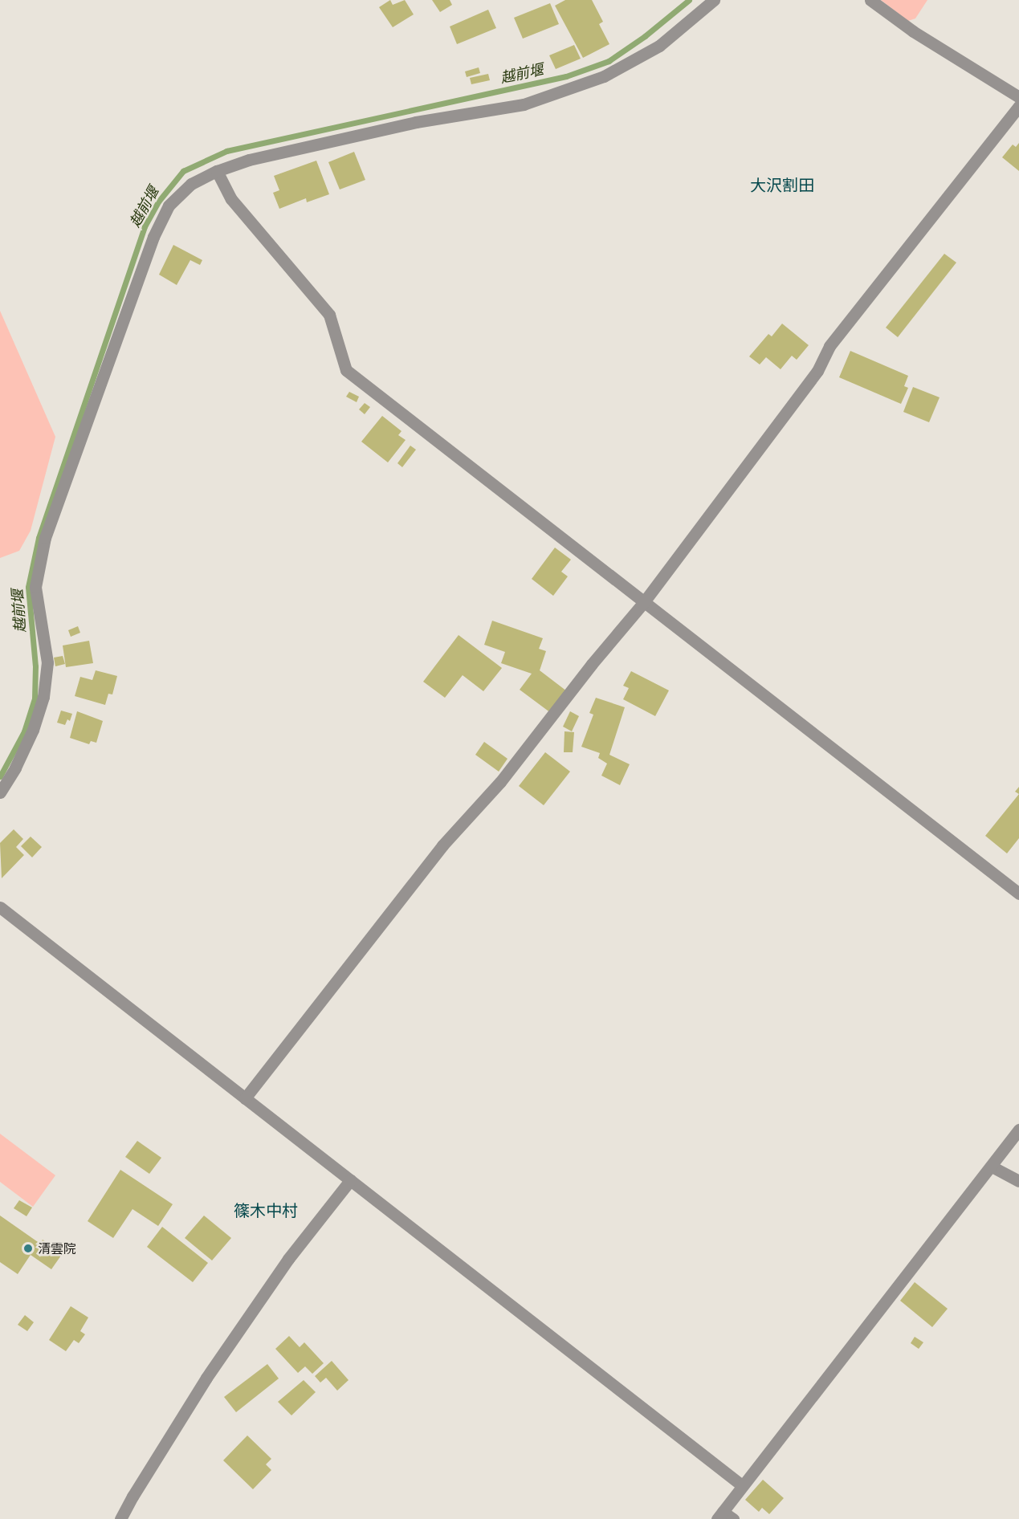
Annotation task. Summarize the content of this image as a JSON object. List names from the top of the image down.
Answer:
{
  "districts": ["大沢割田", "篠木中村"],
  "water": ["越前堰"],
  "places": ["清雲院"]
}
